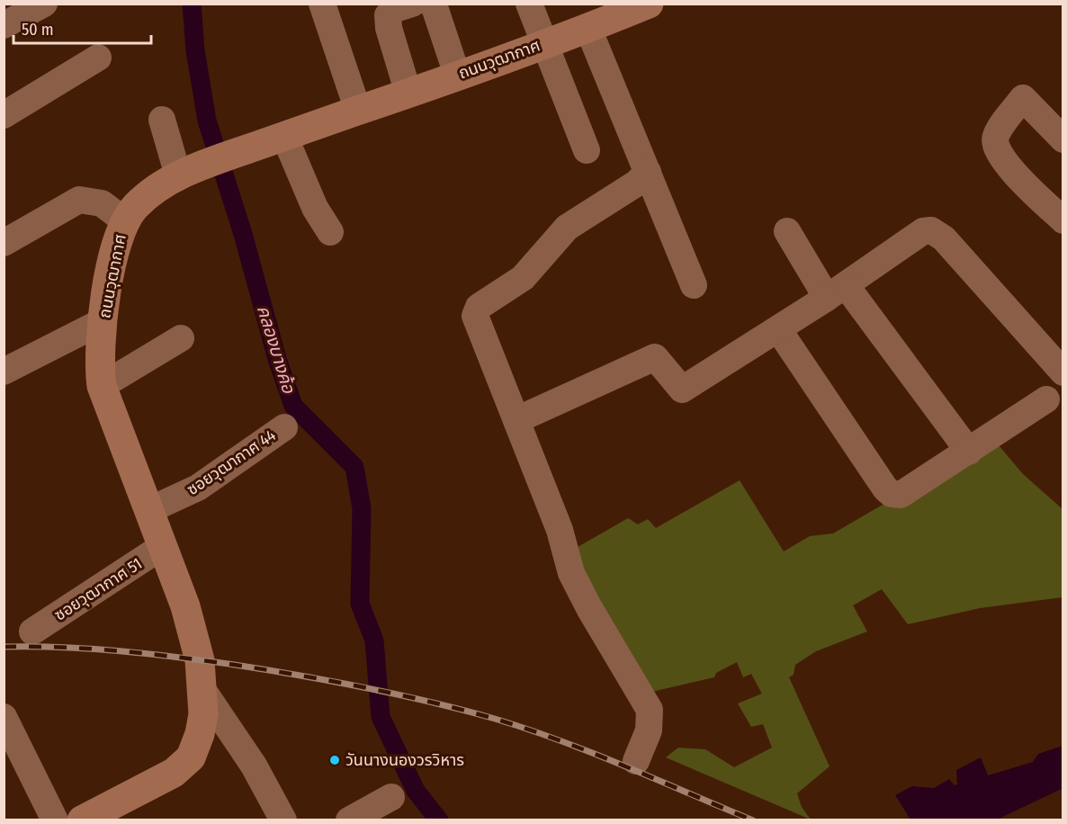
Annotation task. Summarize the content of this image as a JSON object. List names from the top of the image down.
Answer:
{
  "streets": {
    "main road": ["ถนนวุฒากาศ"],
    "street": ["ซอยวุฒากาศ 44", "ซอยวุฒากาศ 51"]
  },
  "crossings": [
    ["ถนนวุฒากาศ", "ซอยวุฒากาศ 44"],
    ["ถนนวุฒากาศ", "ซอยวุฒากาศ 51"]
  ],
  "water": ["คลองบางค้อ"],
  "places": ["วันนางนองวรวิหาร"],
  "scale_bar": "50 m"
}
